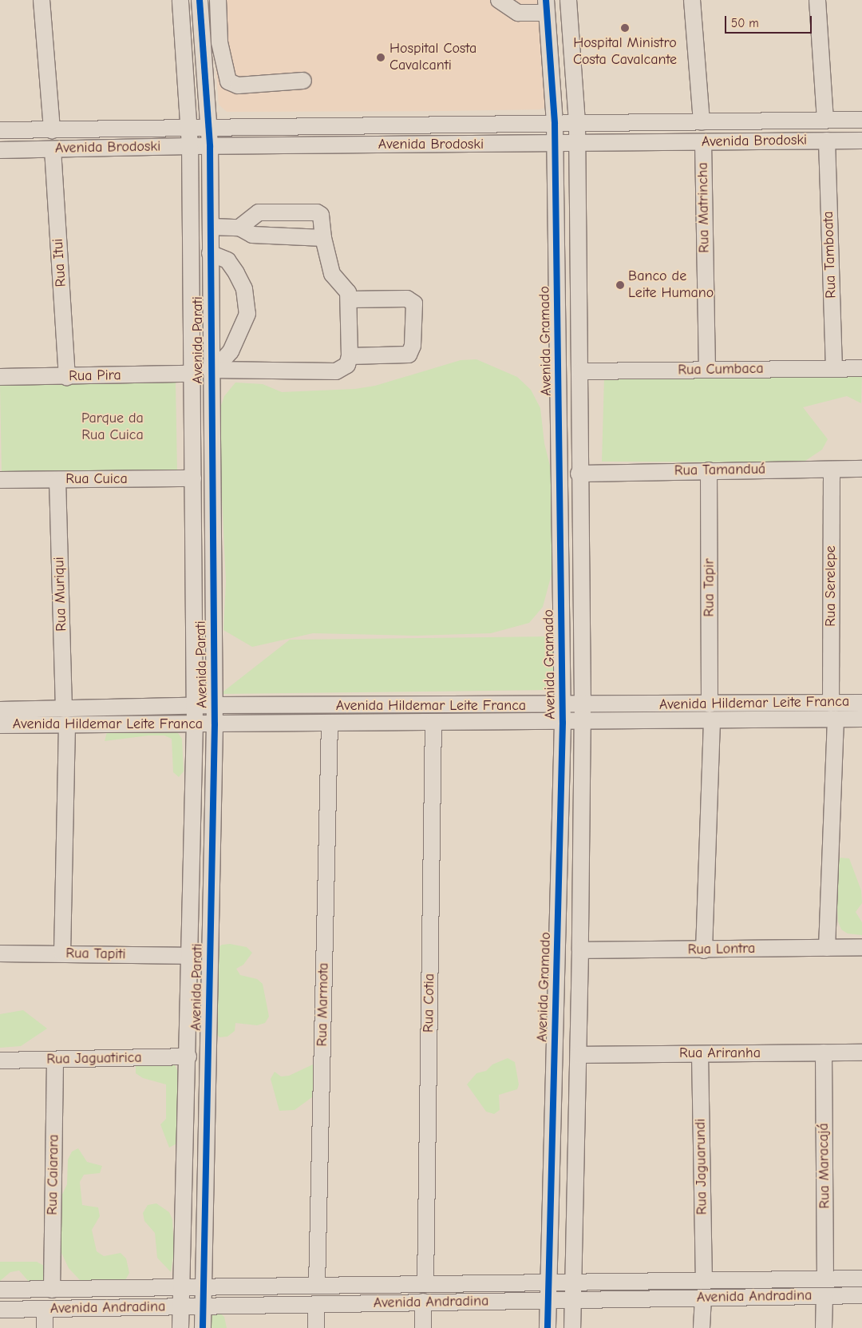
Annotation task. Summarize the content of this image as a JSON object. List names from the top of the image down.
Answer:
{
  "streets": {
    "street": [
      "Avenida Brodoski",
      "Rua Matrincha",
      "Rua Tamboata",
      "Rua Itui",
      "Avenida Parati",
      "Avenida Gramado",
      "Rua Cumbaca",
      "Rua Pira",
      "Rua Tamanduá",
      "Rua Cuica",
      "Rua Serelepe",
      "Rua Tapir",
      "Rua Muriqui",
      "Avenida Hildemar Leite Franca",
      "Rua Lontra",
      "Rua Tapiti",
      "Rua Cotia",
      "Rua Marmota",
      "Rua Ariranha",
      "Rua Jaguatirica",
      "Rua Maracajá",
      "Rua Jaguarundi",
      "Rua Caiarara",
      "Avenida Andradina"
    ]
  },
  "crossings": [
    ["Avenida Brodoski", "Rua Matrincha"],
    ["Avenida Brodoski", "Rua Tamboata"],
    ["Avenida Brodoski", "Rua Itui"],
    ["Avenida Brodoski", "Avenida Parati"],
    ["Avenida Brodoski", "Avenida Gramado"],
    ["Rua Matrincha", "Rua Cumbaca"],
    ["Rua Tamboata", "Rua Cumbaca"],
    ["Rua Itui", "Rua Pira"],
    ["Avenida Parati", "Rua Pira"],
    ["Avenida Parati", "Rua Cuica"],
    ["Avenida Parati", "Avenida Hildemar Leite Franca"],
    ["Avenida Parati", "Rua Tapiti"],
    ["Avenida Parati", "Rua Jaguatirica"],
    ["Avenida Parati", "Avenida Andradina"],
    ["Avenida Gramado", "Avenida Hildemar Leite Franca"],
    ["Avenida Gramado", "Avenida Andradina"],
    ["Rua Tamanduá", "Rua Serelepe"],
    ["Rua Tamanduá", "Rua Tapir"],
    ["Rua Cuica", "Rua Muriqui"],
    ["Rua Serelepe", "Avenida Hildemar Leite Franca"],
    ["Rua Tapir", "Avenida Hildemar Leite Franca"],
    ["Rua Tapir", "Rua Lontra"],
    ["Rua Muriqui", "Avenida Hildemar Leite Franca"],
    ["Rua Muriqui", "Rua Tapiti"],
    ["Avenida Hildemar Leite Franca", "Rua Cotia"],
    ["Avenida Hildemar Leite Franca", "Rua Marmota"],
    ["Rua Cotia", "Avenida Andradina"],
    ["Rua Marmota", "Avenida Andradina"],
    ["Rua Ariranha", "Rua Maracajá"],
    ["Rua Ariranha", "Rua Jaguarundi"],
    ["Rua Jaguatirica", "Rua Caiarara"],
    ["Rua Maracajá", "Avenida Andradina"],
    ["Rua Jaguarundi", "Avenida Andradina"],
    ["Rua Caiarara", "Avenida Andradina"]
  ],
  "parks": ["Parque da Rua Cuica"],
  "places": ["Hospital Ministro Costa Cavalcante", "Hospital Costa Cavalcanti", "Banco de Leite Humano"],
  "scale_bar": "50 m"
}
